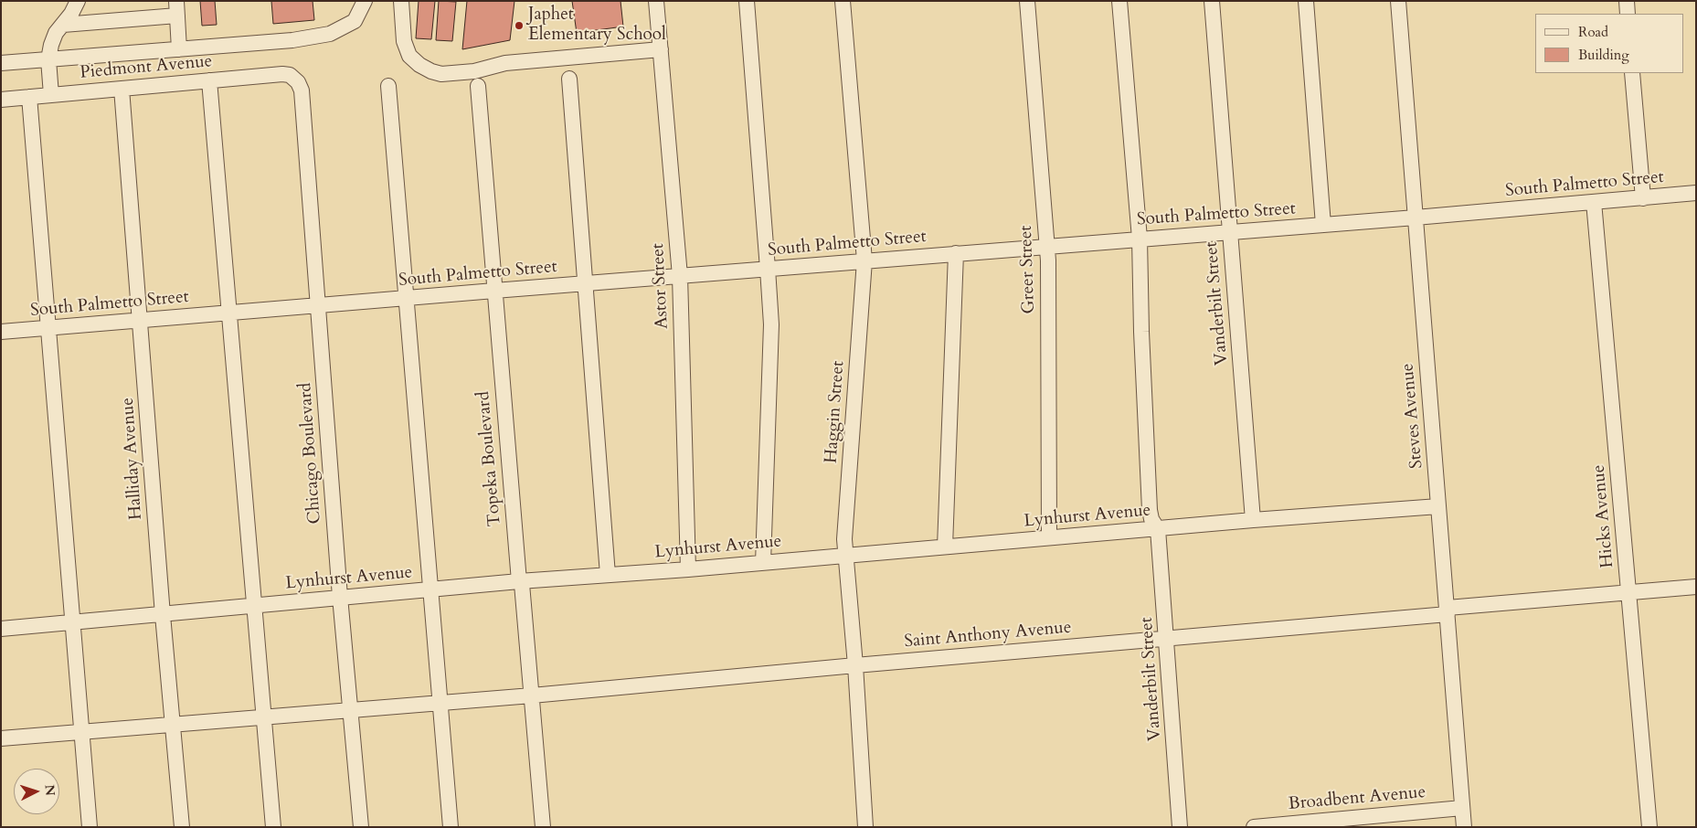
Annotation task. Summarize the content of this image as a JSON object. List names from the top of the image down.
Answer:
{
  "streets": {
    "street": [
      "Piedmont Avenue",
      "South Palmetto Street",
      "Greer Street",
      "Astor Street",
      "Vanderbilt Street",
      "Haggin Street",
      "Steves Avenue",
      "Chicago Boulevard",
      "Halliday Avenue",
      "Topeka Boulevard",
      "Lynhurst Avenue",
      "Hicks Avenue",
      "Saint Anthony Avenue",
      "Broadbent Avenue"
    ]
  },
  "crossings": [
    ["Piedmont Avenue", "Chicago Boulevard"],
    ["Piedmont Avenue", "Halliday Avenue"],
    ["South Palmetto Street", "Greer Street"],
    ["South Palmetto Street", "Astor Street"],
    ["South Palmetto Street", "Vanderbilt Street"],
    ["South Palmetto Street", "Haggin Street"],
    ["South Palmetto Street", "Steves Avenue"],
    ["South Palmetto Street", "Chicago Boulevard"],
    ["South Palmetto Street", "Halliday Avenue"],
    ["South Palmetto Street", "Topeka Boulevard"],
    ["South Palmetto Street", "Hicks Avenue"],
    ["Greer Street", "Lynhurst Avenue"],
    ["Astor Street", "Lynhurst Avenue"],
    ["Vanderbilt Street", "Lynhurst Avenue"],
    ["Vanderbilt Street", "Saint Anthony Avenue"],
    ["Haggin Street", "Lynhurst Avenue"],
    ["Haggin Street", "Saint Anthony Avenue"],
    ["Steves Avenue", "Lynhurst Avenue"],
    ["Steves Avenue", "Saint Anthony Avenue"],
    ["Steves Avenue", "Broadbent Avenue"],
    ["Chicago Boulevard", "Lynhurst Avenue"],
    ["Chicago Boulevard", "Saint Anthony Avenue"],
    ["Halliday Avenue", "Lynhurst Avenue"],
    ["Halliday Avenue", "Saint Anthony Avenue"],
    ["Topeka Boulevard", "Lynhurst Avenue"],
    ["Topeka Boulevard", "Saint Anthony Avenue"],
    ["Hicks Avenue", "Saint Anthony Avenue"]
  ],
  "places": ["Japhet Elementary School"],
  "legend": ["Road", "Building"],
  "north": "right"
}
